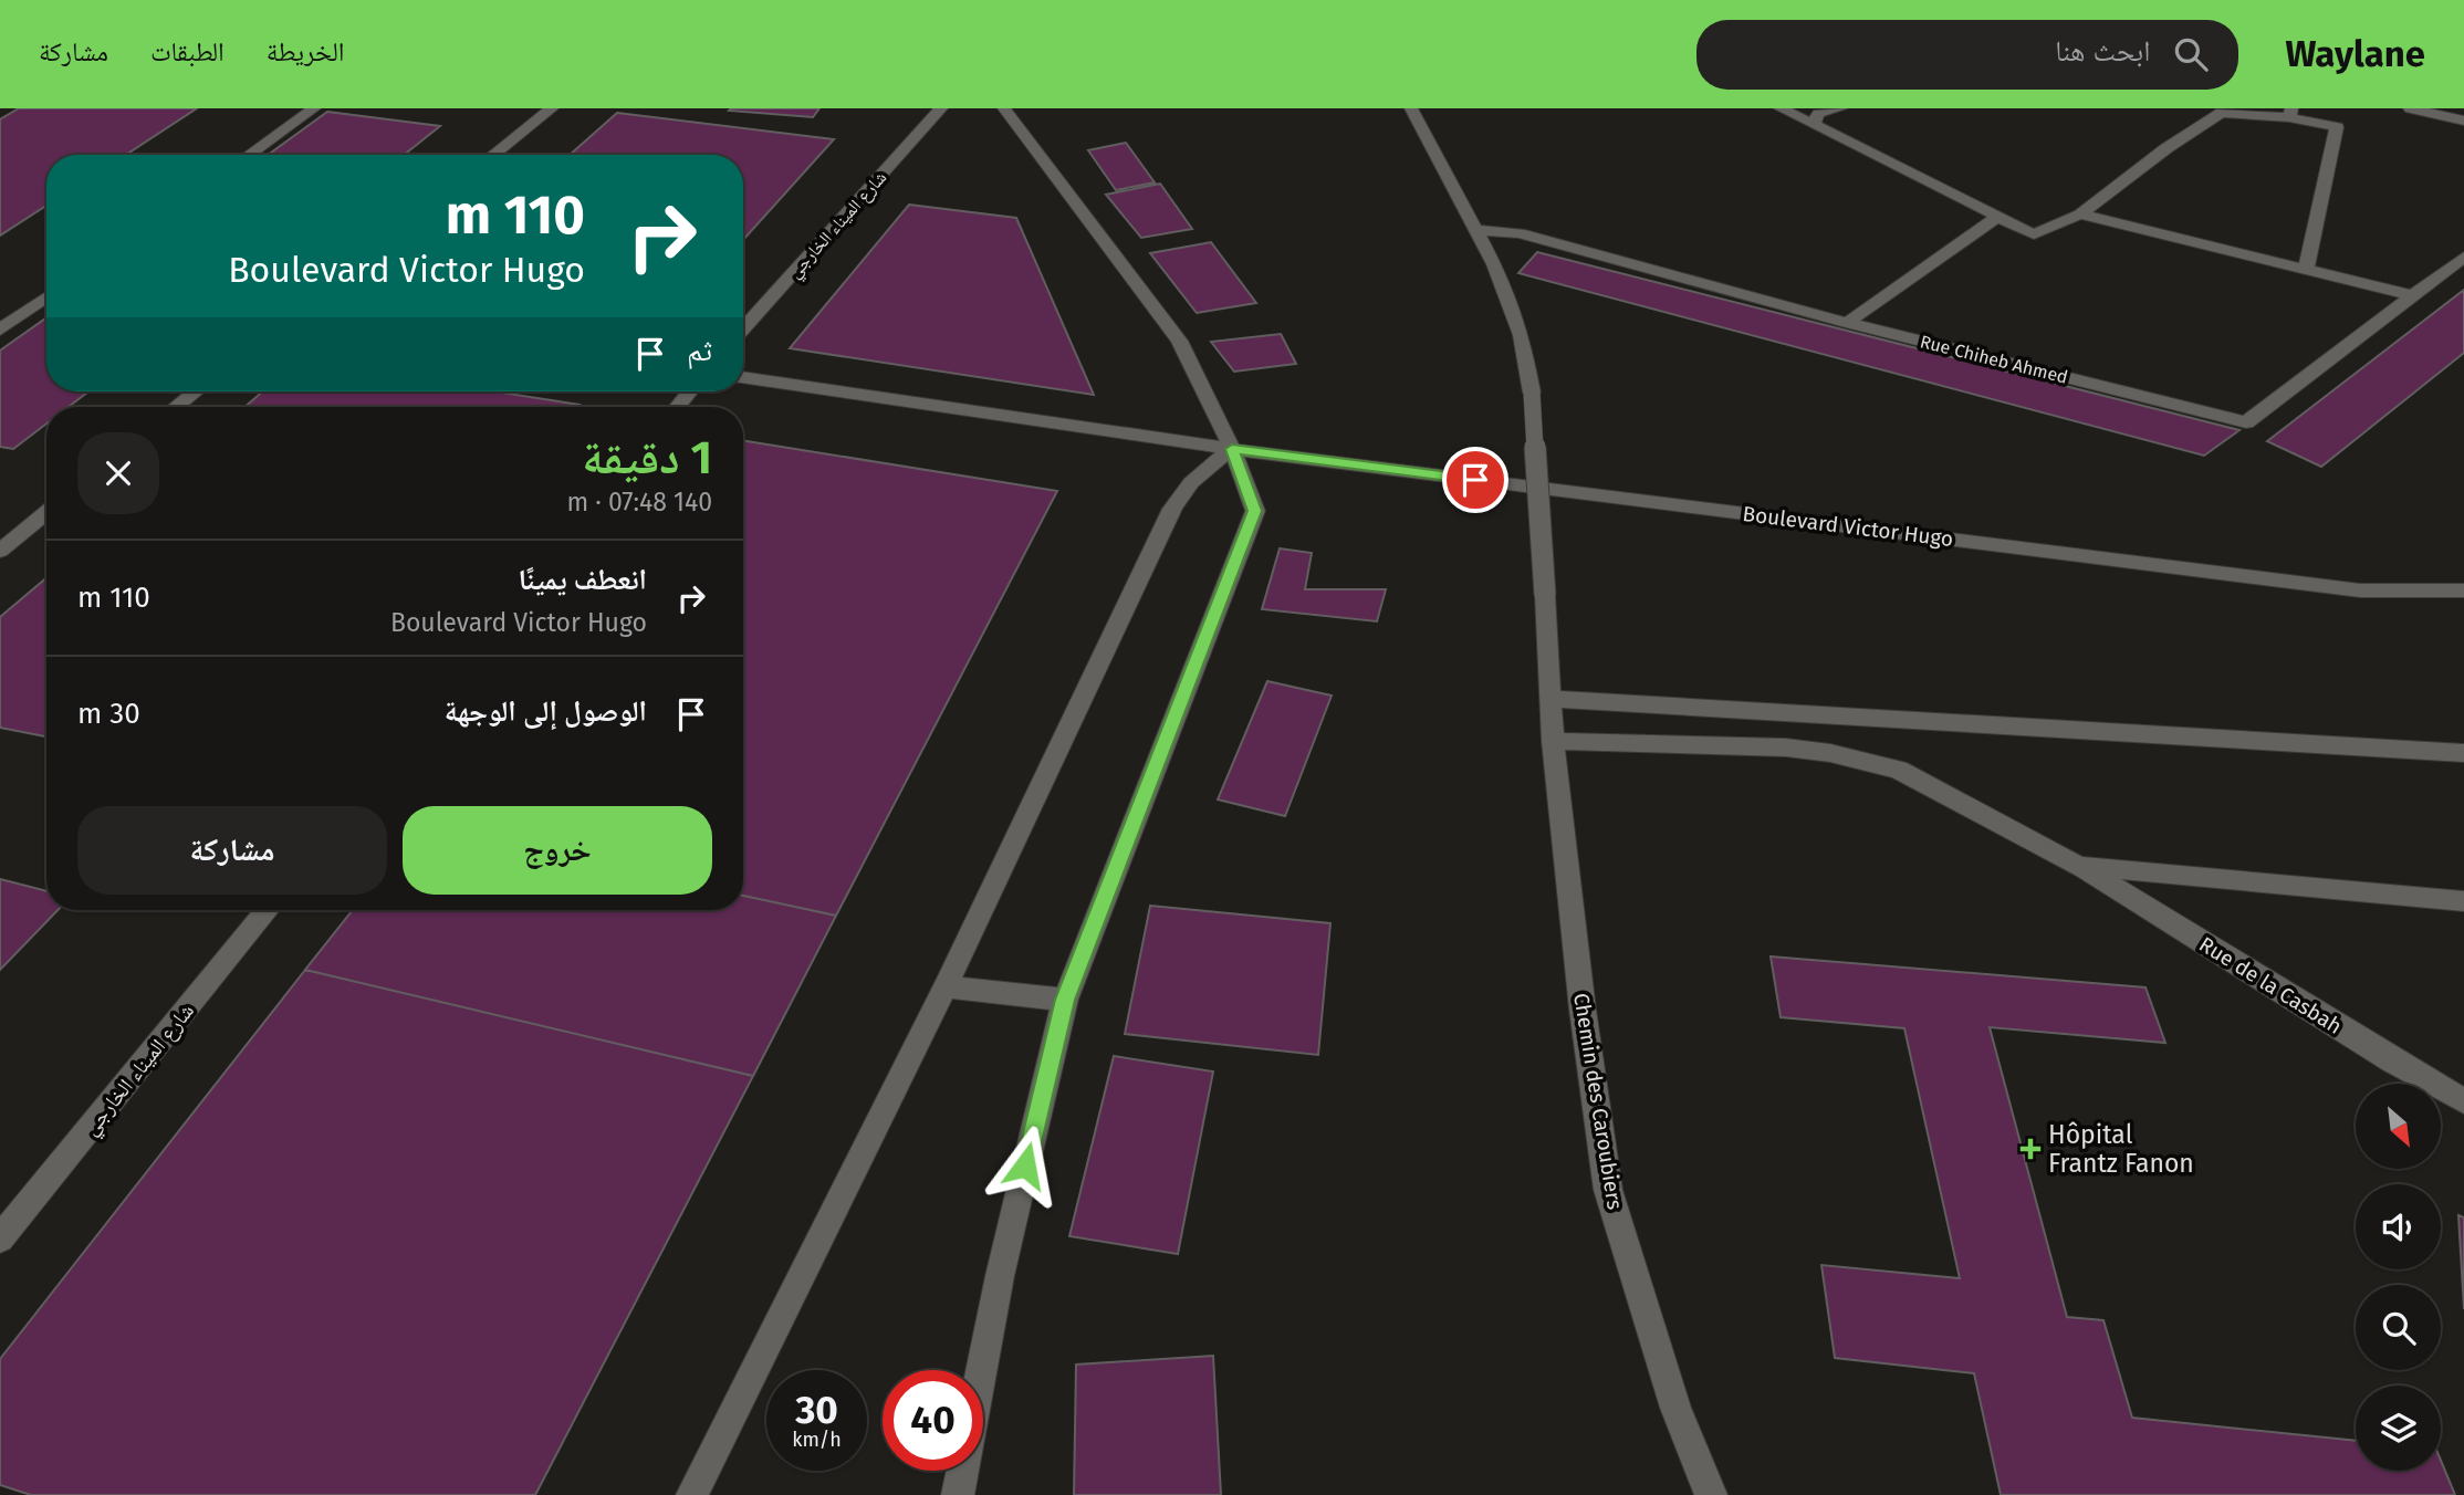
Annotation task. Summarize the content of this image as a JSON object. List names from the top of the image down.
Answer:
{
  "streets": {
    "street": [
      "شارع الميناء الخارجي",
      "Rue Chiheb Ahmed",
      "Boulevard Victor Hugo",
      "Rue de la Casbah",
      "Chemin des Caroubiers"
    ]
  },
  "crossings": [
    ["Rue Chiheb Ahmed", "Chemin des Caroubiers"],
    ["Rue de la Casbah", "Chemin des Caroubiers"]
  ],
  "places": {
    "health": ["Hôpital Frantz Fanon"]
  },
  "north": "bottom right",
  "page": {
    "header": "Waylane",
    "search": "ابحث هنا",
    "nav": ["الخريطة", "الطبقات", "مشاركة"],
    "turn": ["110 m", "Boulevard Victor Hugo"],
    "then": "ثم",
    "heading": ["1 دقيقة", "140 m · 07:48"],
    "list": [
      {
        "name": "انعطف يمينًا",
        "note": "Boulevard Victor Hugo",
        "value": "110 m"
      },
      {
        "name": "الوصول إلى الوجهة",
        "value": "30 m"
      }
    ],
    "buttons": ["خروج", "مشاركة"],
    "speed": "30 km/h",
    "limit": "40"
  }
}
